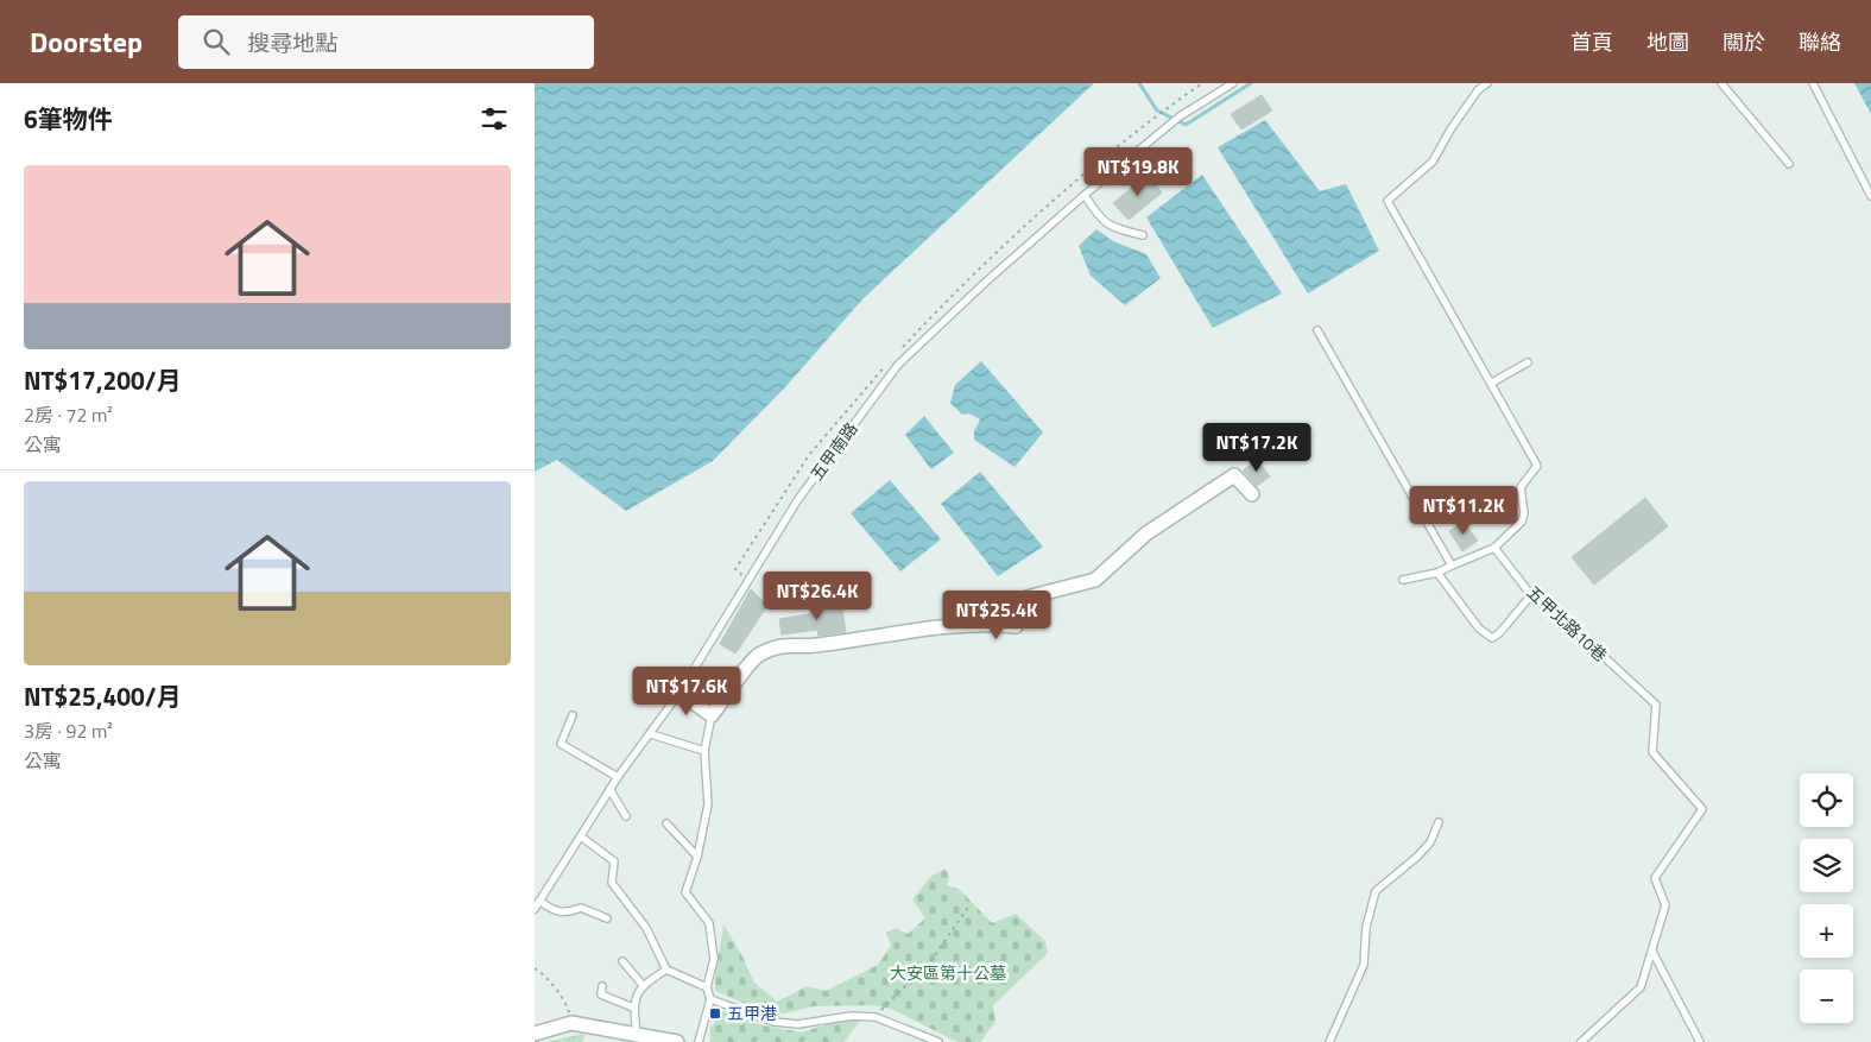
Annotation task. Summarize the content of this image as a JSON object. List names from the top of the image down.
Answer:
{
  "streets": {
    "lane": ["五甲南路", "五甲北路10巷"]
  },
  "parks": ["大安區第十公墓"],
  "places": {
    "transit": ["五甲港"]
  },
  "page": {
    "header": "Doorstep",
    "search": "搜尋地點",
    "nav": [
      "首頁",
      "地圖",
      "關於",
      "聯絡"
    ],
    "heading": "6筆物件",
    "price": [
      "NT$19.8K",
      "NT$17.2K",
      "NT$11.2K",
      "NT$26.4K",
      "NT$25.4K",
      "NT$17.6K"
    ],
    "list": [
      {
        "name": "NT$17,200/月",
        "note": "2房 · 72 m² · 公寓"
      },
      {
        "name": "NT$25,400/月",
        "note": "3房 · 92 m² · 公寓"
      }
    ],
    "map_buttons": ["+", "−"]
  }
}
